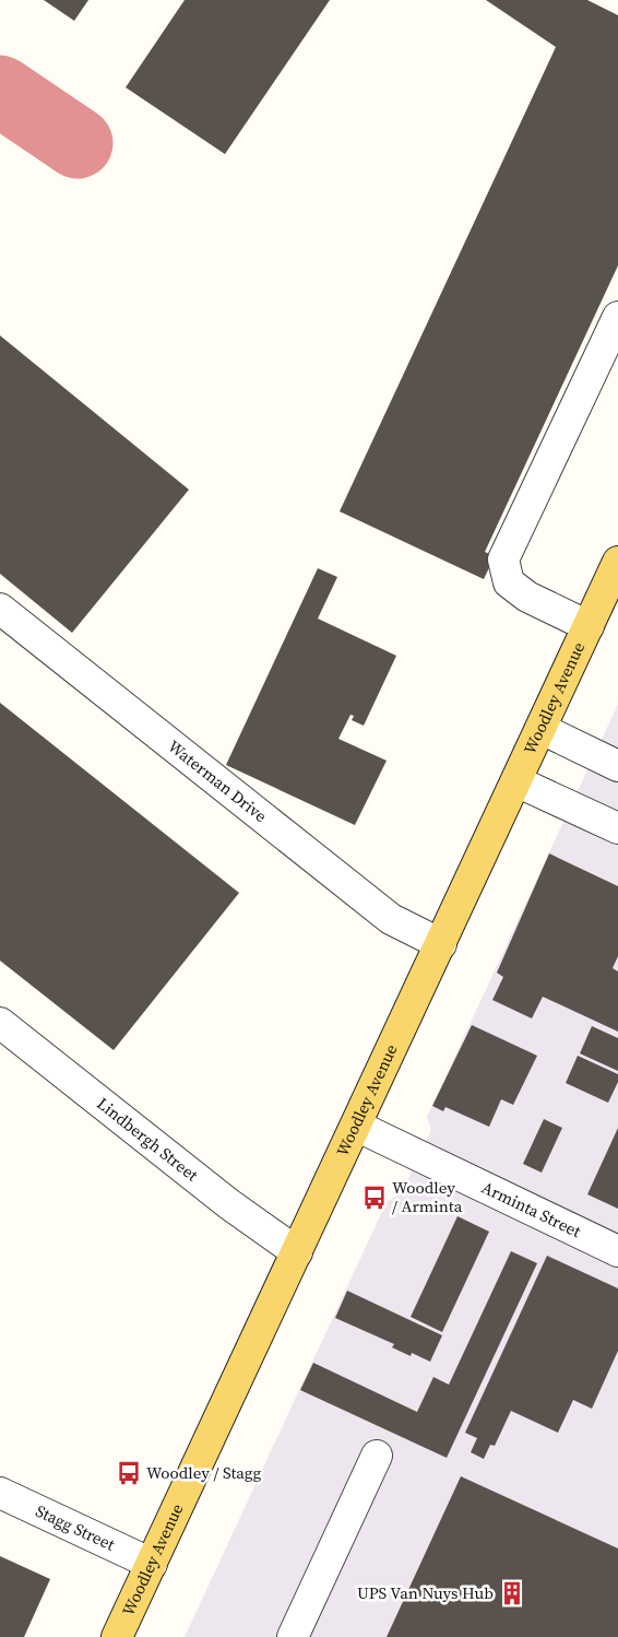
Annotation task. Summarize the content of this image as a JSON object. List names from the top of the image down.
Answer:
{
  "streets": {
    "main road": ["Woodley Avenue"],
    "street": [
      "Waterman Drive",
      "Lindbergh Street",
      "Arminta Street",
      "Stagg Street"
    ]
  },
  "crossings": [
    ["Woodley Avenue", "Waterman Drive"],
    ["Woodley Avenue", "Lindbergh Street"],
    ["Woodley Avenue", "Arminta Street"],
    ["Woodley Avenue", "Stagg Street"]
  ],
  "places": {
    "bus stop": ["Woodley / Arminta", "Woodley / Stagg"],
    "building": ["UPS Van Nuys Hub"]
  }
}
